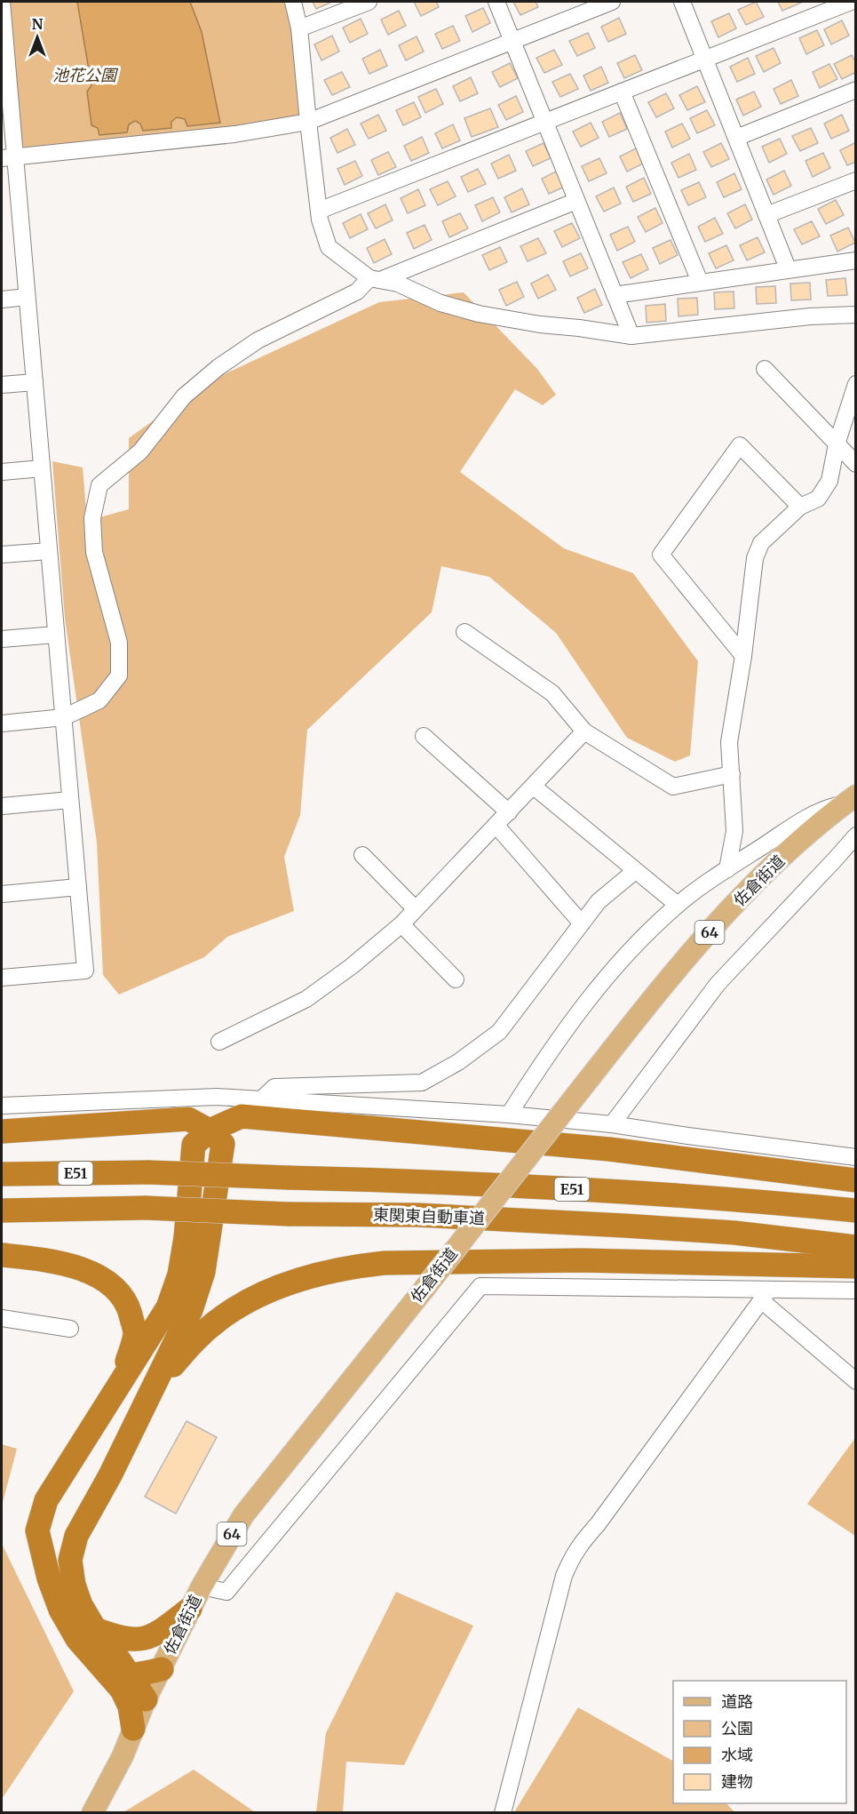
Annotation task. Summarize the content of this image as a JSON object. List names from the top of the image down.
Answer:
{
  "streets": {
    "highway": ["E51", "東関東自動車道"],
    "main road": ["佐倉街道", "64"]
  },
  "parks": ["池花公園"],
  "legend": [
    "道路",
    "公園",
    "水域",
    "建物"
  ],
  "north": "top"
}
